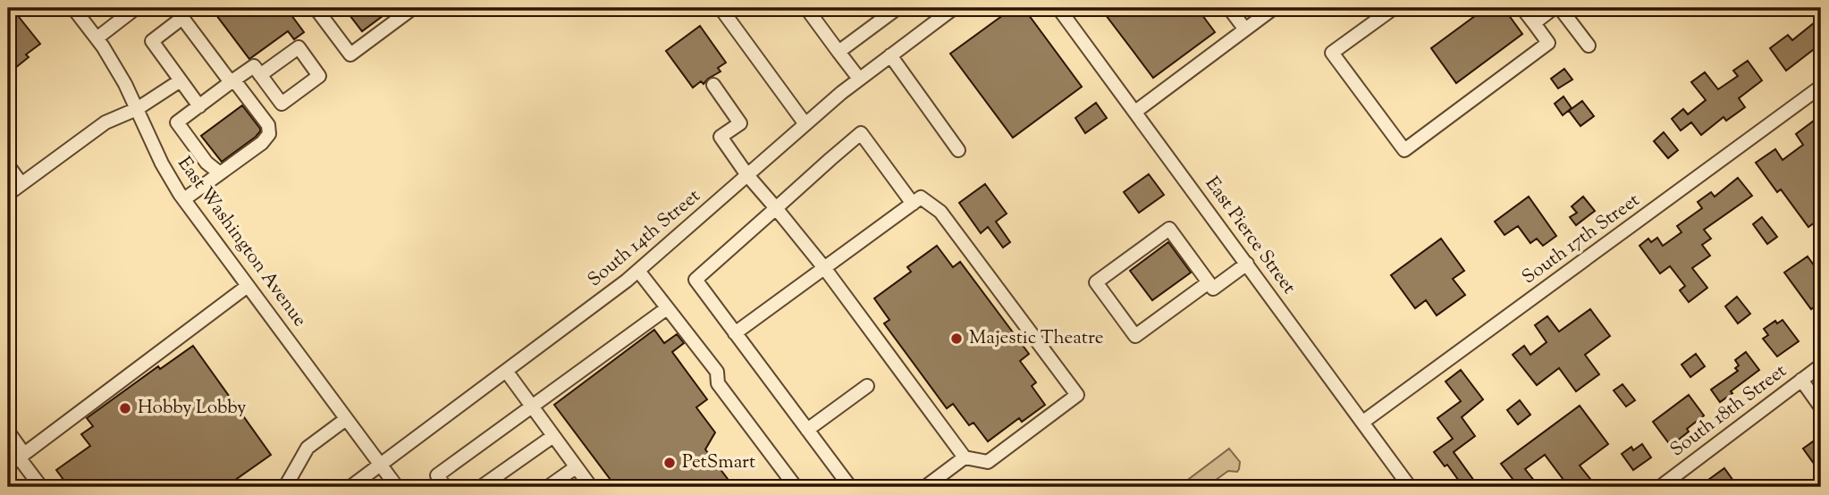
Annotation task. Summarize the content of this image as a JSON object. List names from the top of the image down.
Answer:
{
  "streets": {
    "street": [
      "East Pierce Street",
      "South 14th Street",
      "South 17th Street",
      "East Washington Avenue",
      "South 18th Street"
    ]
  },
  "crossings": [
    ["East Pierce Street", "South 17th Street"],
    ["South 14th Street", "East Washington Avenue"]
  ],
  "places": ["Majestic Theatre", "Hobby Lobby", "PetSmart"]
}
